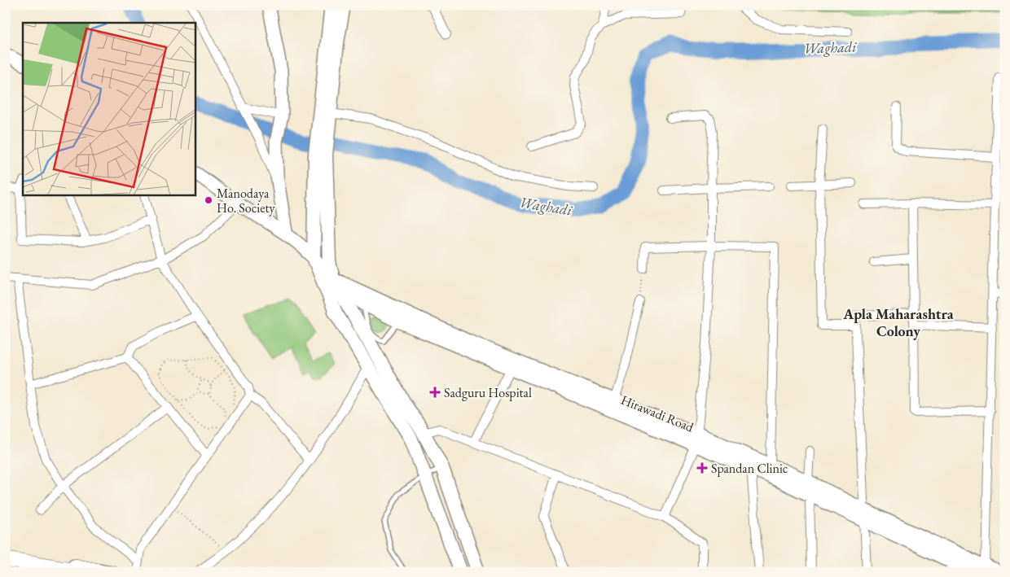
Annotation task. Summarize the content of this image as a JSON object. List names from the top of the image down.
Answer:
{
  "streets": {
    "street": ["Hirawadi Road"]
  },
  "districts": ["Apla Maharashtra Colony"],
  "water": ["Waghadi"],
  "places": {
    "other": ["Manodaya Ho. Society"],
    "health": ["Sadguru Hospital", "Spandan Clinic"]
  }
}
